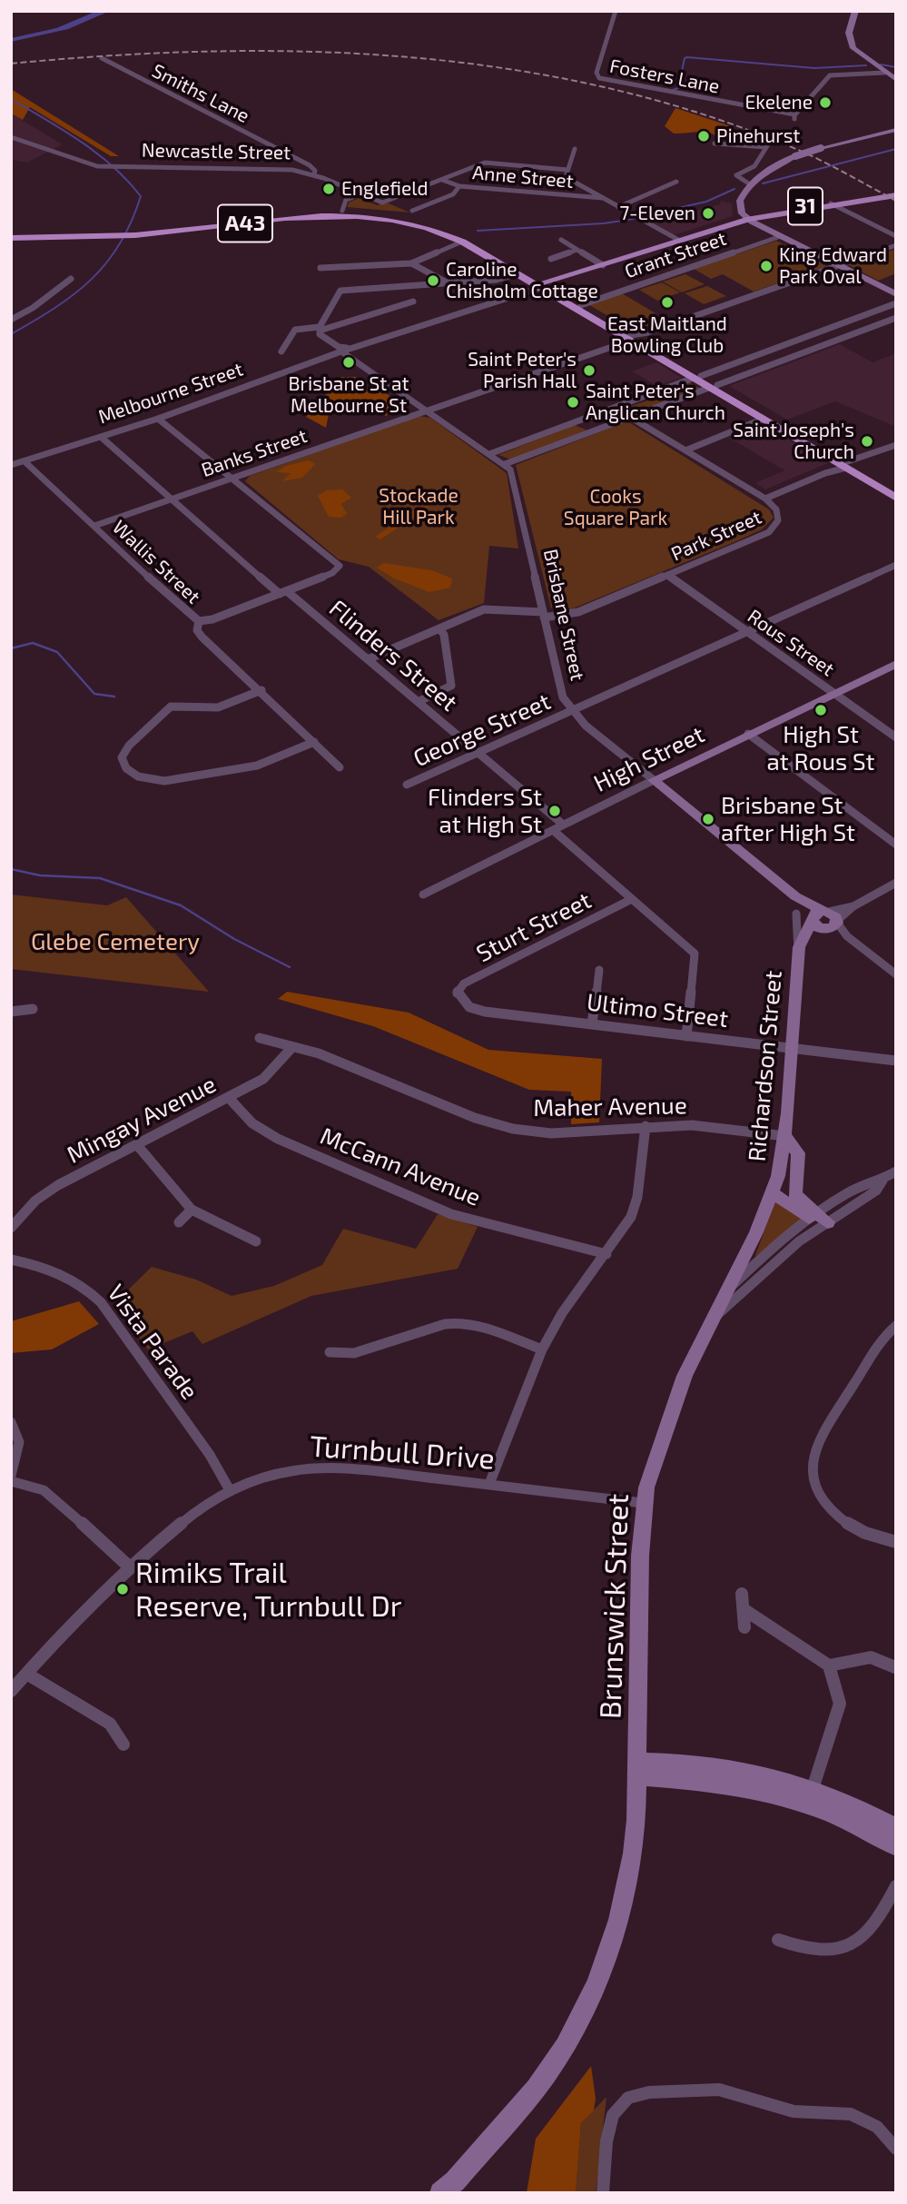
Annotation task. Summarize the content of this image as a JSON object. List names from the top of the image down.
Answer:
{
  "streets": {
    "highway": ["A43"],
    "main road": [
      "31",
      "Melbourne Street",
      "Brisbane Street",
      "High Street",
      "Richardson Street",
      "Brunswick Street"
    ],
    "street": [
      "Fosters Lane",
      "Smiths Lane",
      "Newcastle Street",
      "Anne Street",
      "Grant Street",
      "Banks Street",
      "Park Street",
      "Wallis Street",
      "Rous Street",
      "Flinders Street",
      "George Street",
      "Sturt Street",
      "Ultimo Street",
      "Maher Avenue",
      "Mingay Avenue",
      "McCann Avenue",
      "Vista Parade",
      "Turnbull Drive"
    ]
  },
  "crossings": [
    ["Smiths Lane", "Newcastle Street"],
    ["Newcastle Street", "Anne Street"],
    ["A43", "Grant Street"],
    ["A43", "Melbourne Street"],
    ["A43", "Banks Street"],
    ["Melbourne Street", "Wallis Street"],
    ["Melbourne Street", "Flinders Street"],
    ["Banks Street", "Wallis Street"],
    ["Banks Street", "Flinders Street"],
    ["Park Street", "Brisbane Street"],
    ["Park Street", "Rous Street"],
    ["Park Street", "Flinders Street"],
    ["Brisbane Street", "George Street"],
    ["Brisbane Street", "High Street"],
    ["Brisbane Street", "Richardson Street"],
    ["Rous Street", "George Street"],
    ["Rous Street", "High Street"],
    ["Flinders Street", "George Street"],
    ["Flinders Street", "High Street"],
    ["Sturt Street", "Ultimo Street"],
    ["Ultimo Street", "Richardson Street"],
    ["Richardson Street", "Maher Avenue"],
    ["Richardson Street", "Brunswick Street"],
    ["Maher Avenue", "Mingay Avenue"],
    ["Mingay Avenue", "McCann Avenue"],
    ["Vista Parade", "Turnbull Drive"],
    ["Turnbull Drive", "Brunswick Street"]
  ],
  "parks": ["Stockade Hill Park", "Cooks Square Park", "Glebe Cemetery"],
  "places": [
    "Ekelene",
    "Pinehurst",
    "Englefield",
    "7-Eleven",
    "King Edward Park Oval",
    "Caroline Chisholm Cottage",
    "East Maitland Bowling Club",
    "Brisbane St at Melbourne St",
    "Saint Peter's Parish Hall",
    "Saint Peter's Anglican Church",
    "Saint Joseph's Church",
    "High St at Rous St",
    "Flinders St at High St",
    "Brisbane St after High St",
    "Rimiks Trail Reserve, Turnbull Dr"
  ]
}
